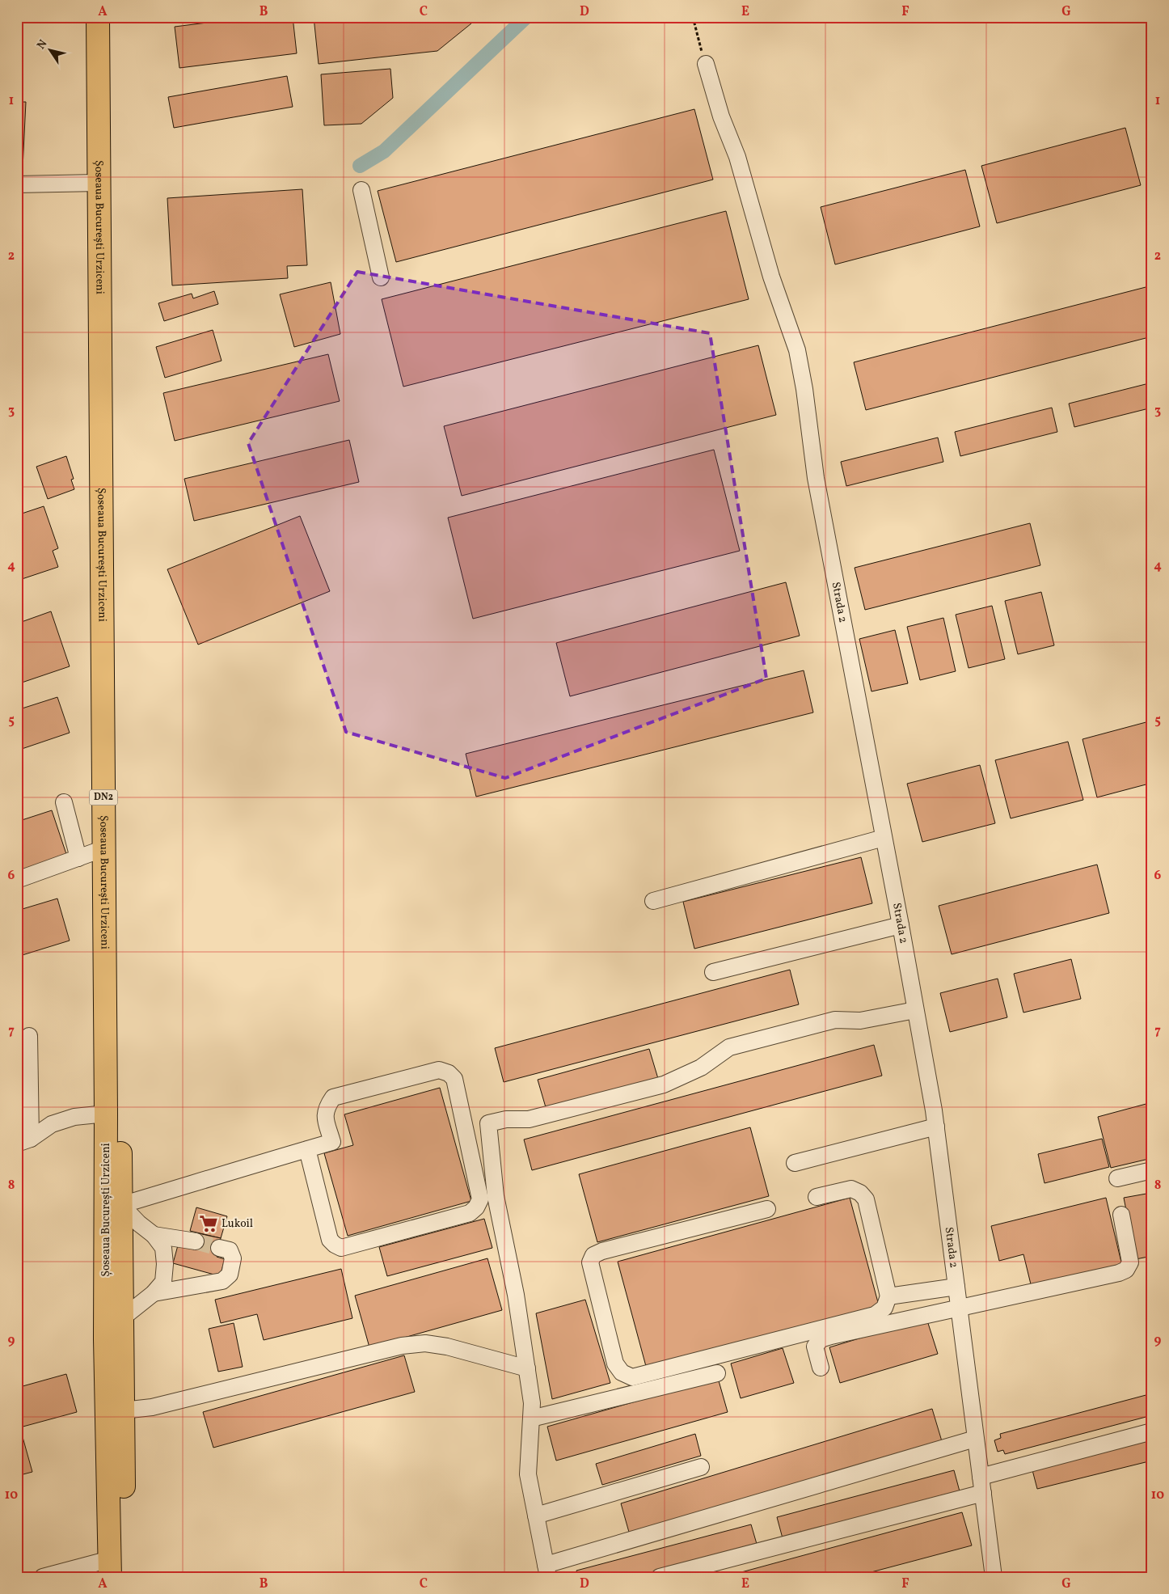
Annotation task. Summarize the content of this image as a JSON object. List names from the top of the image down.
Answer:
{
  "streets": {
    "highway": ["Șoseaua București Urziceni", "DN2"],
    "lane": ["Strada 2"]
  },
  "places": {
    "supermarket": ["Lukoil"]
  },
  "north": "top left",
  "grid": {
    "columns": [
      "A",
      "B",
      "C",
      "D",
      "E",
      "F",
      "G"
    ],
    "rows": [
      "1",
      "2",
      "3",
      "4",
      "5",
      "6",
      "7",
      "8",
      "9",
      "10"
    ]
  }
}
